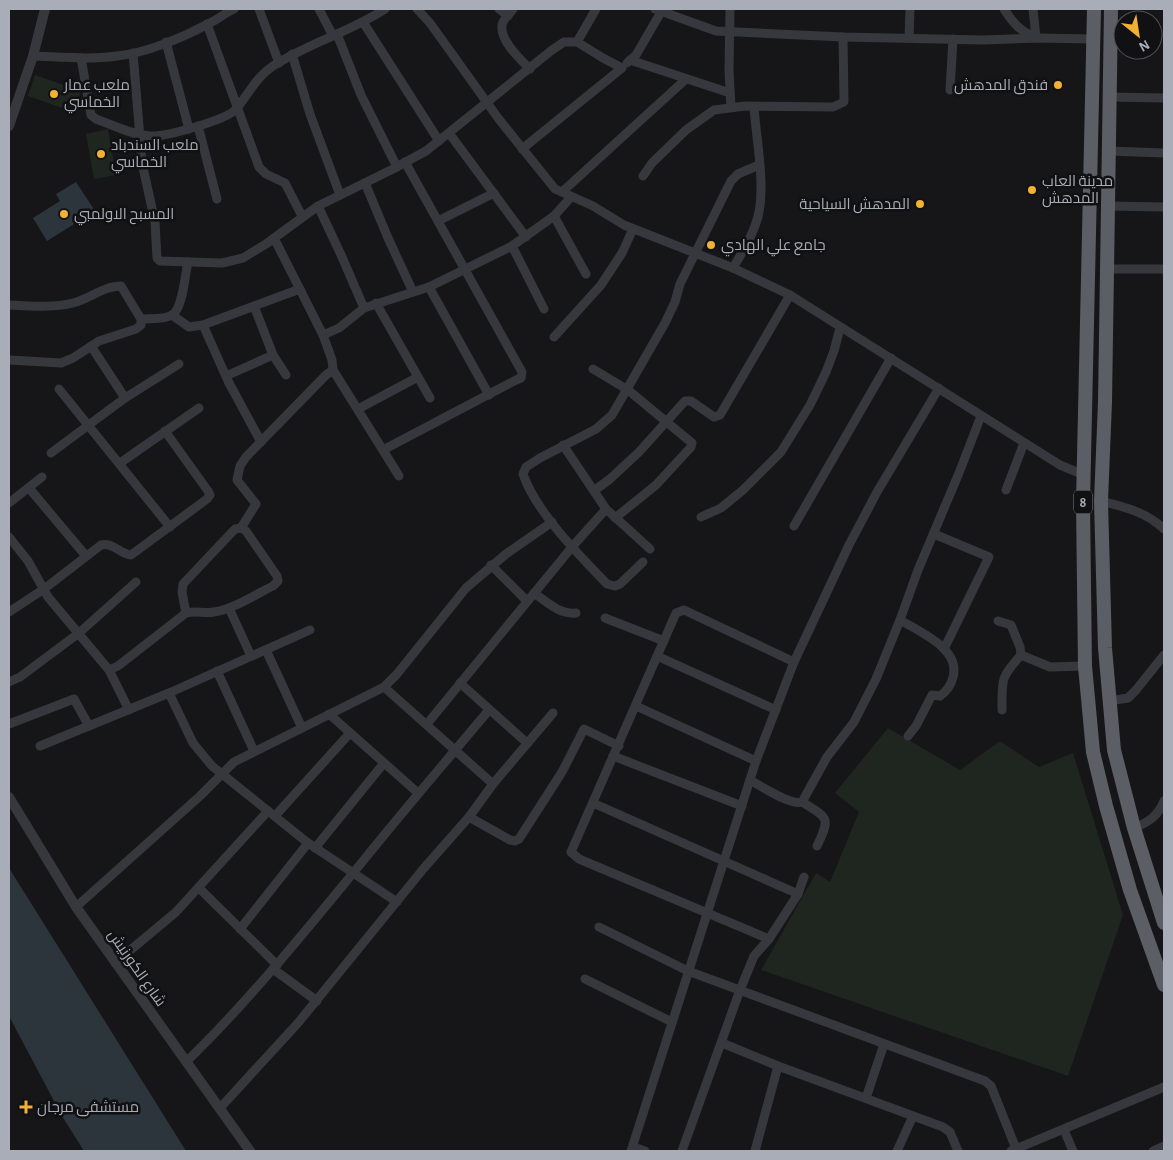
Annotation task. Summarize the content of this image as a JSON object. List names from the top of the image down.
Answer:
{
  "streets": {
    "highway": ["8"],
    "street": ["شارع الكورنيش"]
  },
  "places": {
    "other": [
      "فندق المدهش",
      "ملعب عمار الخماسي",
      "ملعب السندباد الخماسي",
      "مدينة العاب المدهش",
      "المدهش السياحية",
      "المسبح الاولمبي",
      "جامع علي الهادي"
    ],
    "health": ["مستشفى مرجان"]
  },
  "north": "bottom right"
}
